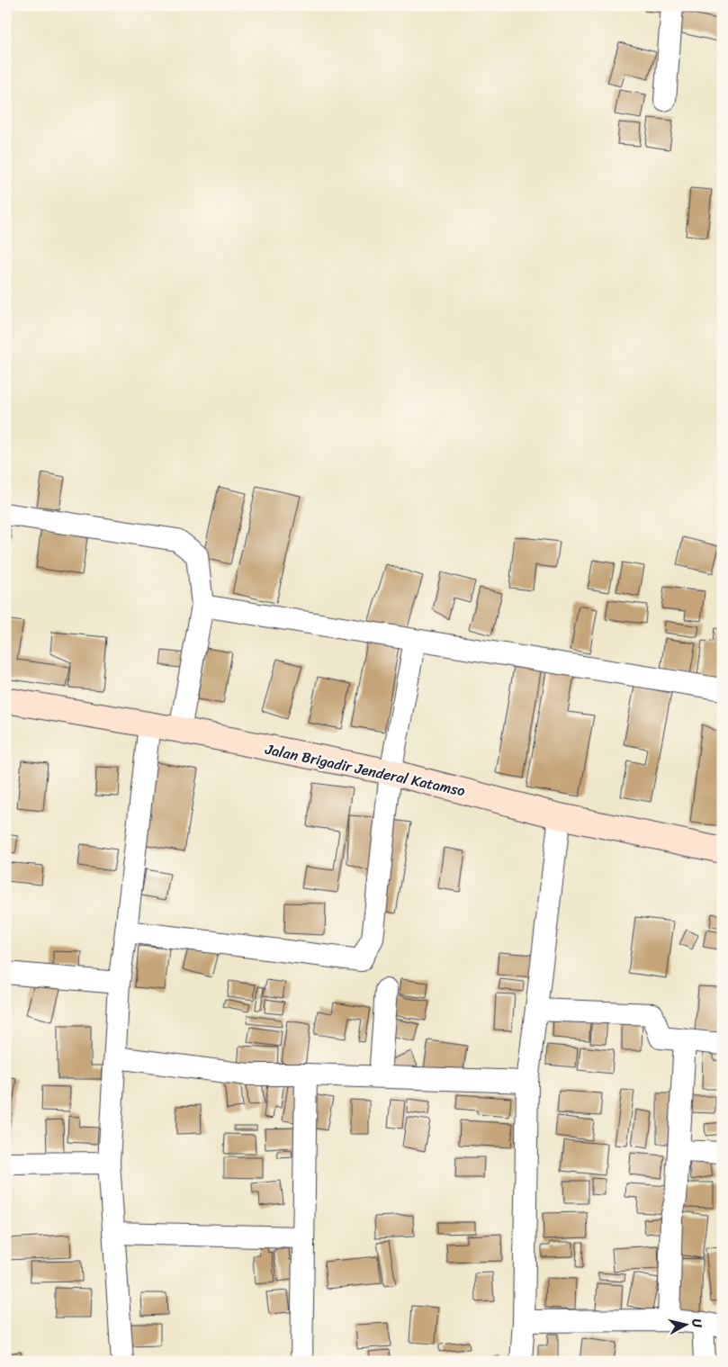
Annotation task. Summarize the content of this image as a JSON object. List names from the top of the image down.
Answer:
{
  "streets": {
    "main road": ["Jalan Brigadir Jenderal Katamso"]
  },
  "north": "right"
}
